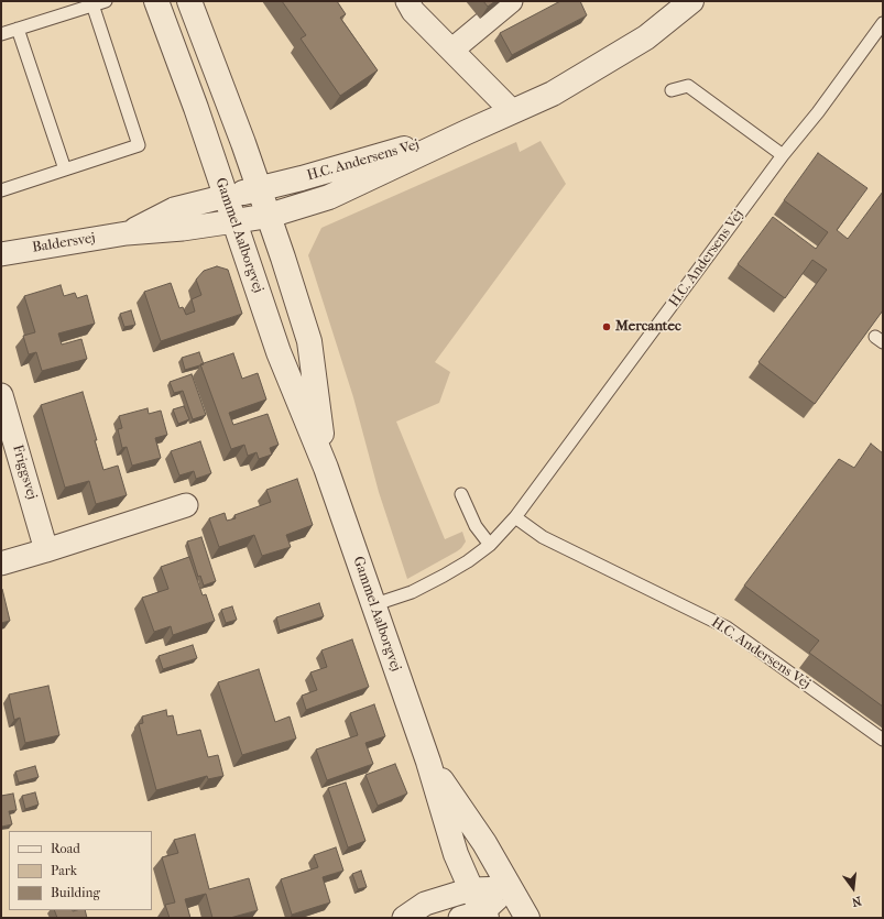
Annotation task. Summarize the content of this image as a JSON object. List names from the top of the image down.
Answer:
{
  "streets": {
    "street": [
      "H.C. Andersens Vej",
      "Gammel Aalborgvej",
      "Baldersvej",
      "Friggsvej"
    ]
  },
  "crossings": [
    ["H.C. Andersens Vej", "Gammel Aalborgvej"],
    ["H.C. Andersens Vej", "Baldersvej"],
    ["Gammel Aalborgvej", "Baldersvej"]
  ],
  "places": ["Mercantec"],
  "legend": ["Road", "Park", "Building"],
  "north": "bottom"
}
